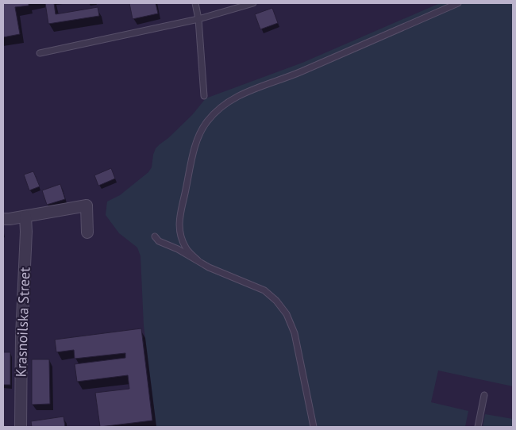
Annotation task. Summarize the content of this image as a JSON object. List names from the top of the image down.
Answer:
{
  "streets": {
    "street": ["Krasnoilska Street"]
  }
}
